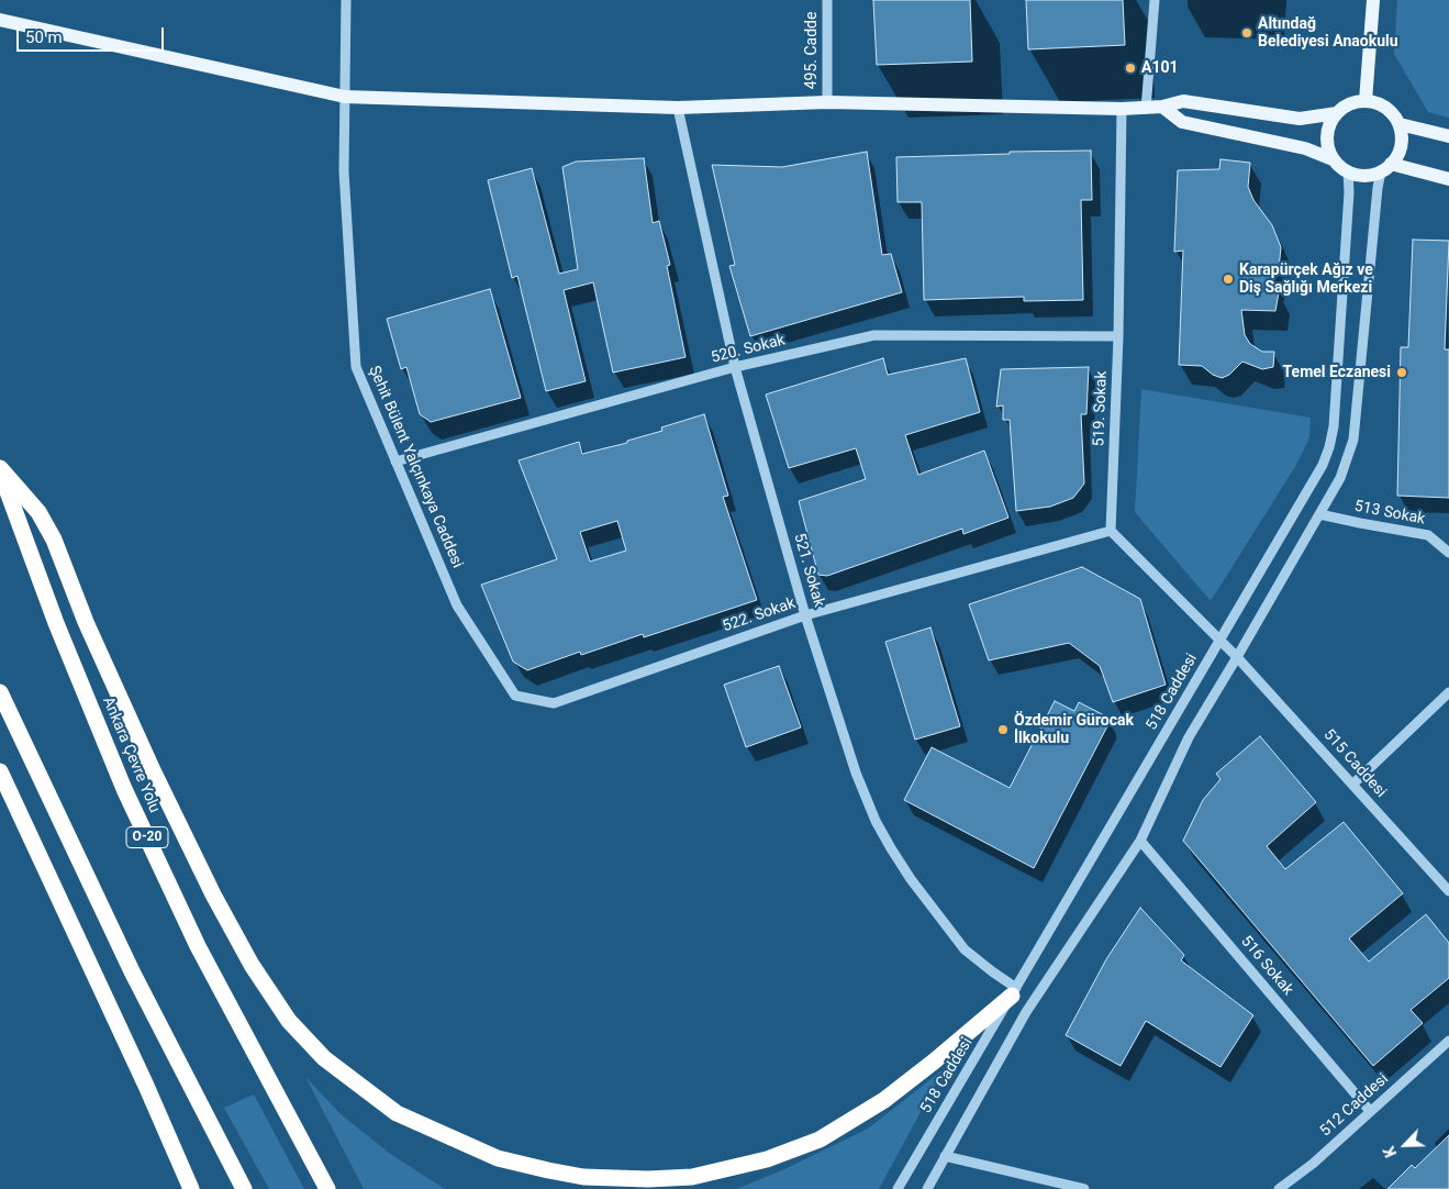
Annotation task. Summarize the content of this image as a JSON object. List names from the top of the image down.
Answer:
{
  "streets": {
    "highway": ["Ankara Çevre Yolu", "O-20"],
    "street": [
      "495. Cadde",
      "520. Sokak",
      "519. Sokak",
      "Şehit Bülent Yalçınkaya Caddesi",
      "513 Sokak",
      "521. Sokak",
      "522. Sokak",
      "518 Caddesi",
      "515 Caddesi",
      "516 Sokak",
      "512 Caddesi"
    ]
  },
  "crossings": [
    ["520. Sokak", "519. Sokak"],
    ["520. Sokak", "Şehit Bülent Yalçınkaya Caddesi"],
    ["520. Sokak", "521. Sokak"],
    ["519. Sokak", "522. Sokak"],
    ["Şehit Bülent Yalçınkaya Caddesi", "522. Sokak"],
    ["521. Sokak", "522. Sokak"],
    ["521. Sokak", "518 Caddesi"],
    ["516 Sokak", "512 Caddesi"]
  ],
  "places": [
    "Altındağ Belediyesi Anaokulu",
    "A101",
    "Karapürçek Ağız ve Diş Sağlığı Merkezi",
    "Temel Eczanesi",
    "Özdemir Gürocak İlkokulu"
  ],
  "scale_bar": "50 m",
  "north": "bottom left"
}
